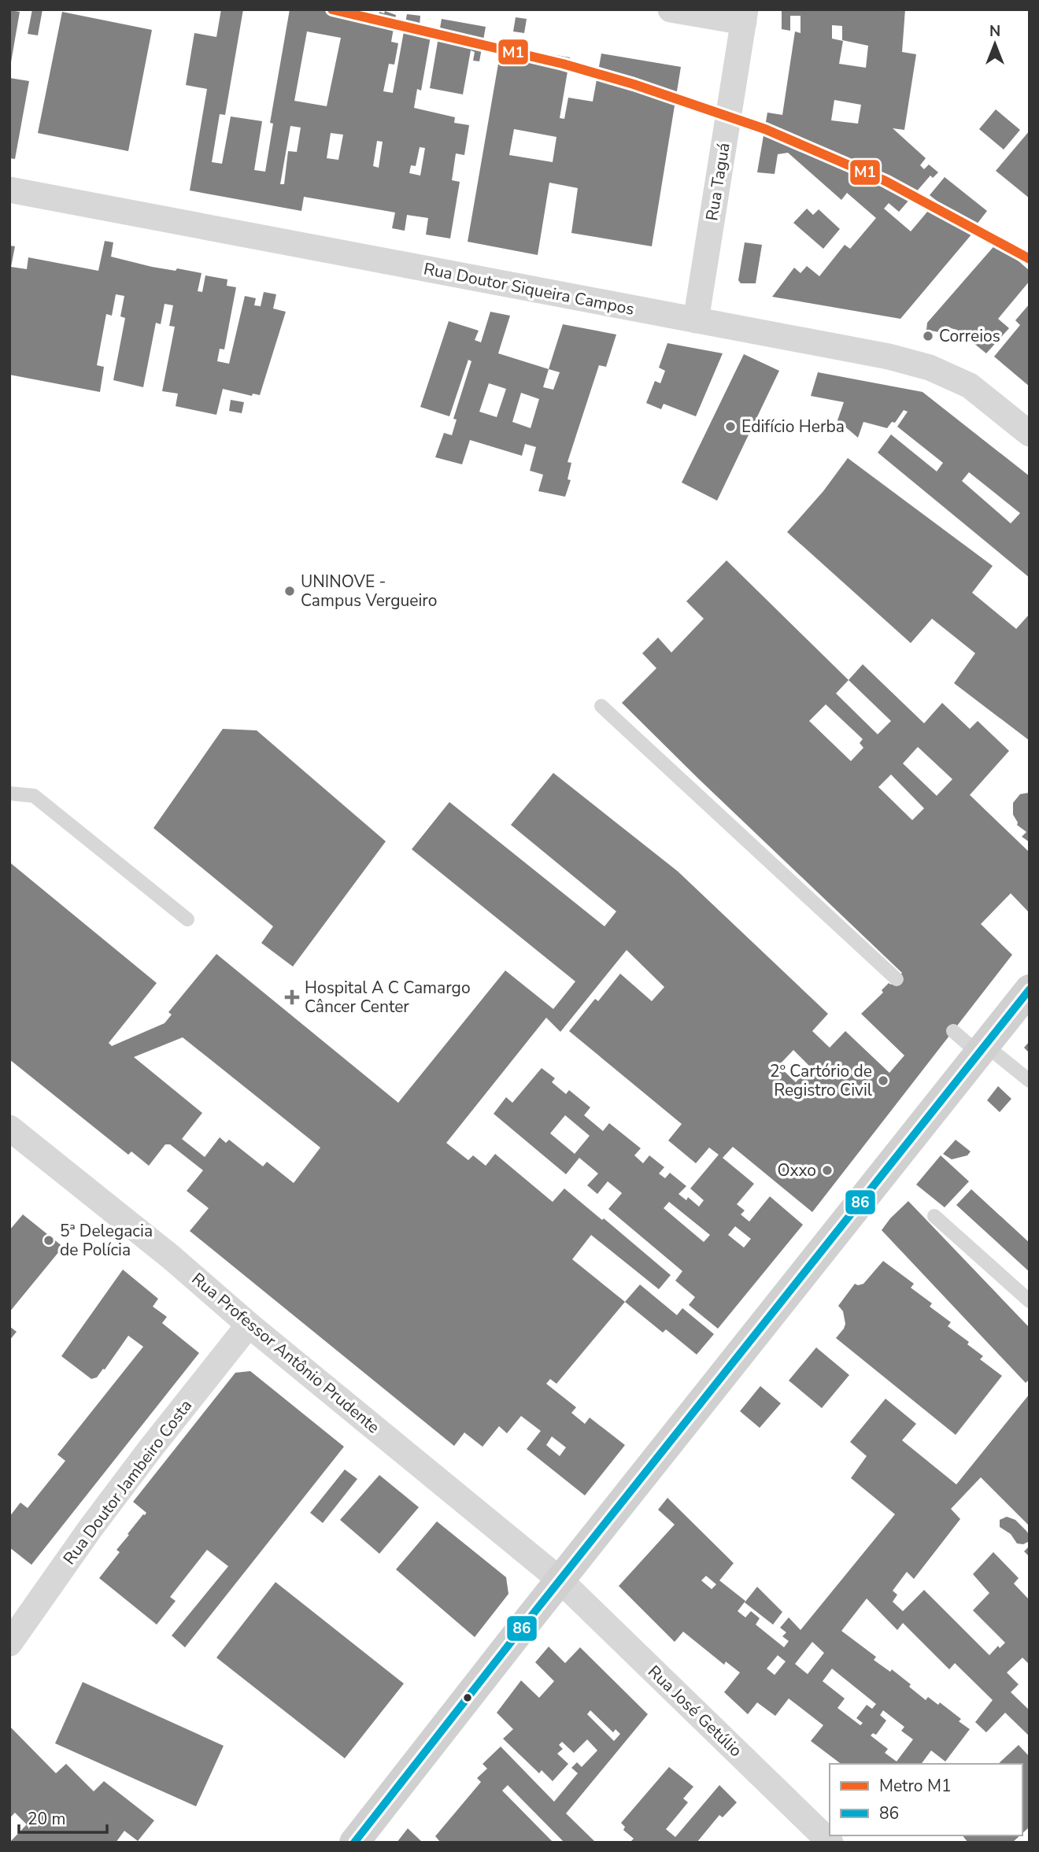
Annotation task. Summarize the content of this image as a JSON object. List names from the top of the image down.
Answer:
{
  "streets": {
    "street": [
      "Rua Taguá",
      "Rua Doutor Siqueira Campos",
      "Rua Professor Antônio Prudente",
      "Rua Doutor Jambeiro Costa",
      "Rua José Getúlio"
    ]
  },
  "crossings": [
    ["Rua Taguá", "Rua Doutor Siqueira Campos"],
    ["Rua Professor Antônio Prudente", "Rua Doutor Jambeiro Costa"],
    ["Rua Professor Antônio Prudente", "Rua José Getúlio"]
  ],
  "places": {
    "other": [
      "Correios",
      "Edifício Herba",
      "UNINOVE - Campus Vergueiro",
      "2º Cartório de Registro Civil",
      "Oxxo",
      "5ª Delegacia de Polícia"
    ],
    "health": ["Hospital A C Camargo Câncer Center"]
  },
  "lines": ["metro line M1", "transit line 86"],
  "legend": ["Metro M1", "86"],
  "scale_bar": "20 m",
  "north": "top"
}
